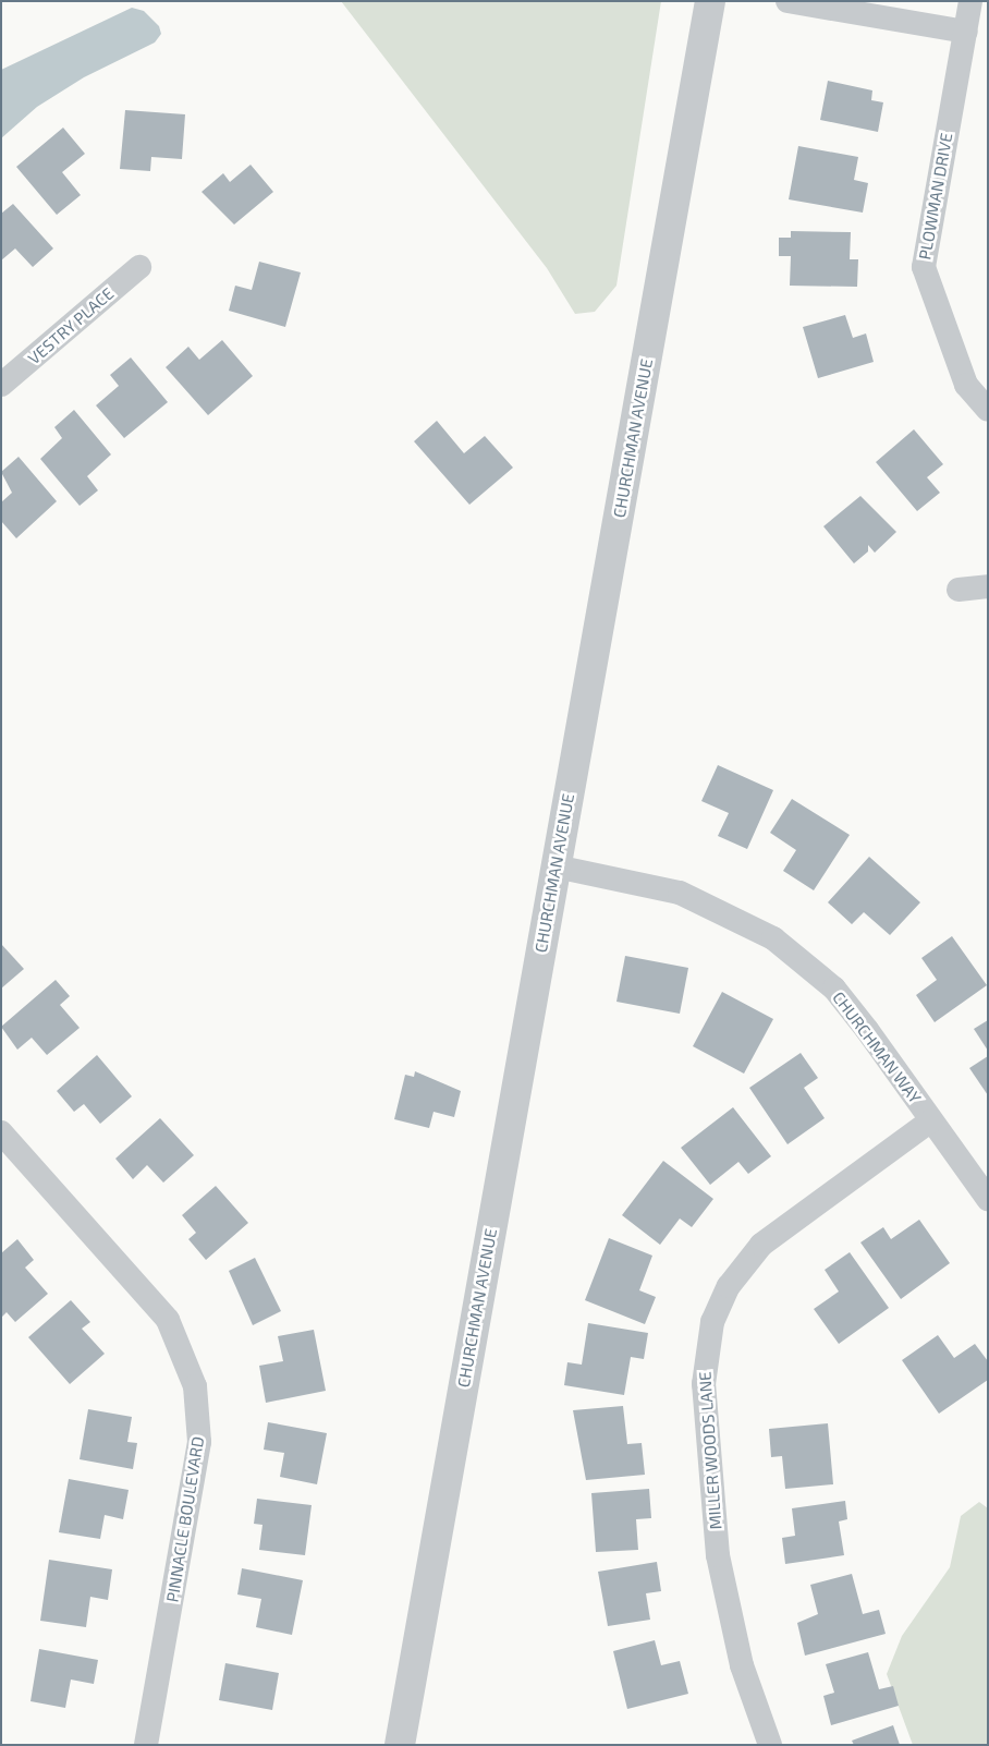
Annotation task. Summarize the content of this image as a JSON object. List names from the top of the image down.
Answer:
{
  "streets": {
    "street": [
      "PLOWMAN DRIVE",
      "VESTRY PLACE",
      "CHURCHMAN AVENUE",
      "CHURCHMAN WAY",
      "MILLER WOODS LANE",
      "PINNACLE BOULEVARD"
    ]
  },
  "crossings": [
    ["CHURCHMAN AVENUE", "CHURCHMAN WAY"],
    ["CHURCHMAN WAY", "MILLER WOODS LANE"]
  ]
}
